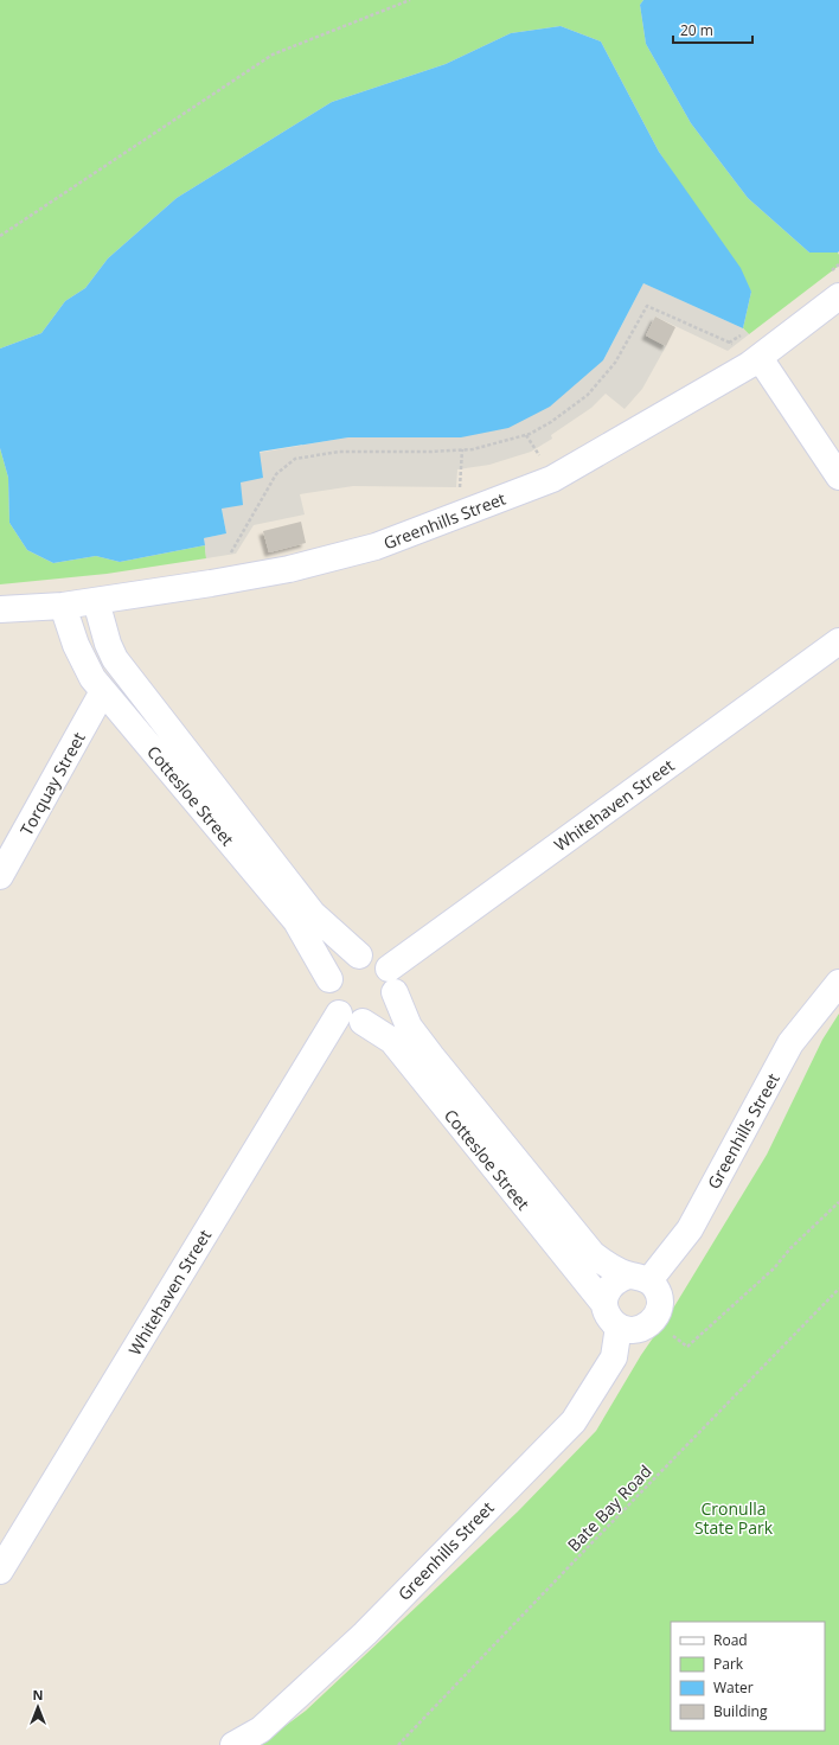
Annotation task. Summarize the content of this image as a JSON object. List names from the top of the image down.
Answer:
{
  "streets": {
    "street": [
      "Greenhills Street",
      "Torquay Street",
      "Cottesloe Street",
      "Whitehaven Street"
    ],
    "path": ["Bate Bay Road"]
  },
  "crossings": [
    ["Greenhills Street", "Cottesloe Street"],
    ["Torquay Street", "Cottesloe Street"],
    ["Cottesloe Street", "Whitehaven Street"]
  ],
  "parks": ["Cronulla State Park"],
  "legend": [
    "Road",
    "Park",
    "Water",
    "Building"
  ],
  "scale_bar": "20 m",
  "north": "top"
}
